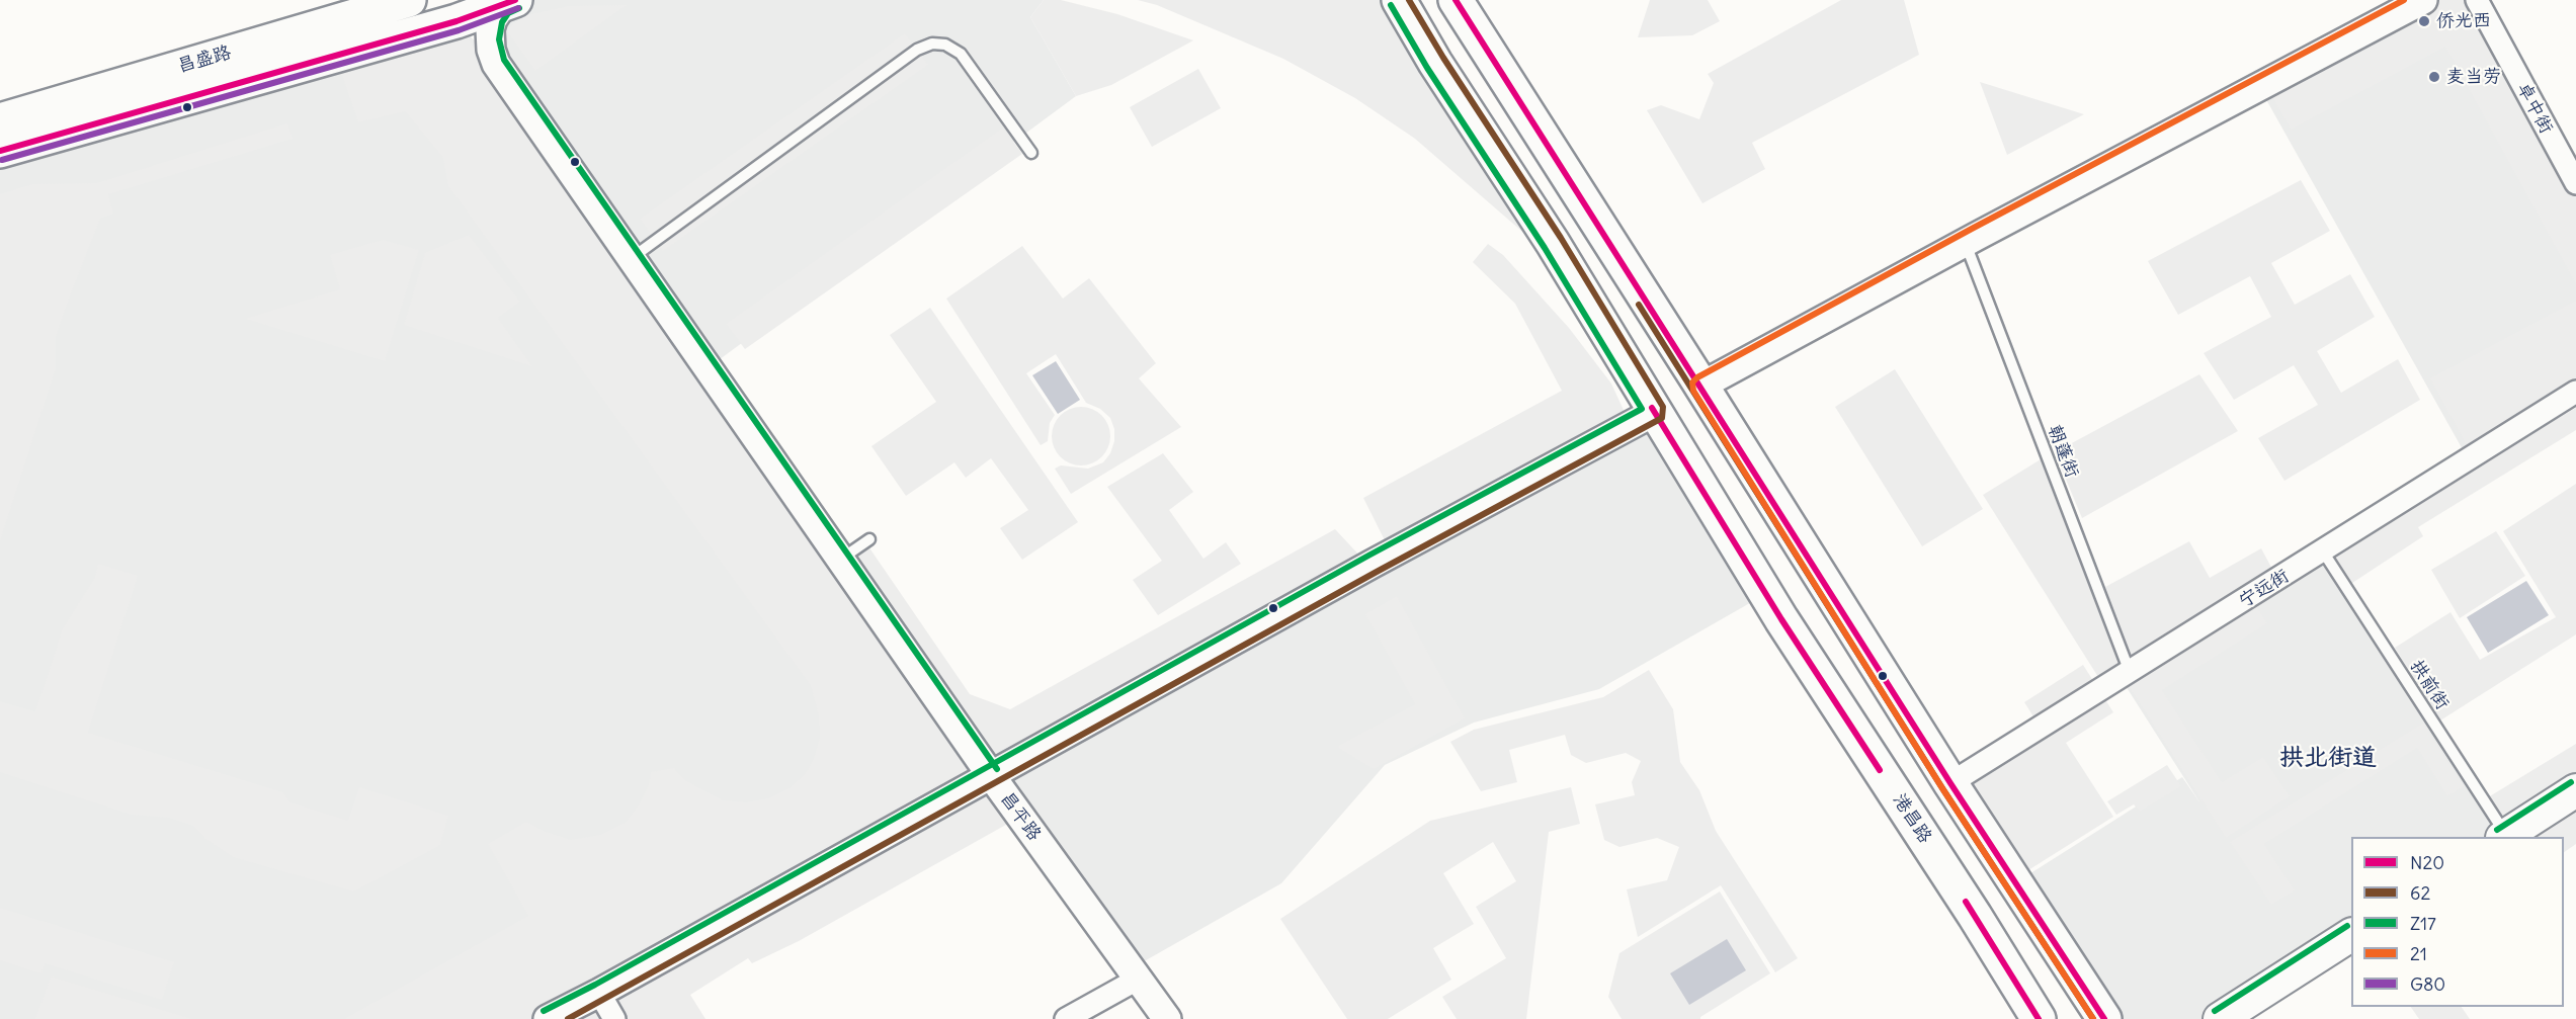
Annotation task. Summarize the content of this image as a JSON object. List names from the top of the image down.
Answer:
{
  "streets": {
    "main road": ["昌盛路", "港昌路"],
    "street": ["卓中街", "宁远街", "昌平路"],
    "lane": ["朝蓬街", "拱前街"]
  },
  "crossings": [
    ["昌盛路", "昌平路"],
    ["朝蓬街", "宁远街"],
    ["宁远街", "拱前街"]
  ],
  "districts": ["拱北街道"],
  "places": ["侨光西", "麦当劳"],
  "lines": [
    "transit line N20",
    "transit line 62",
    "transit line 21",
    "transit line Z17",
    "transit line G80"
  ],
  "legend": [
    "N20",
    "62",
    "Z17",
    "21",
    "G80"
  ]
}
